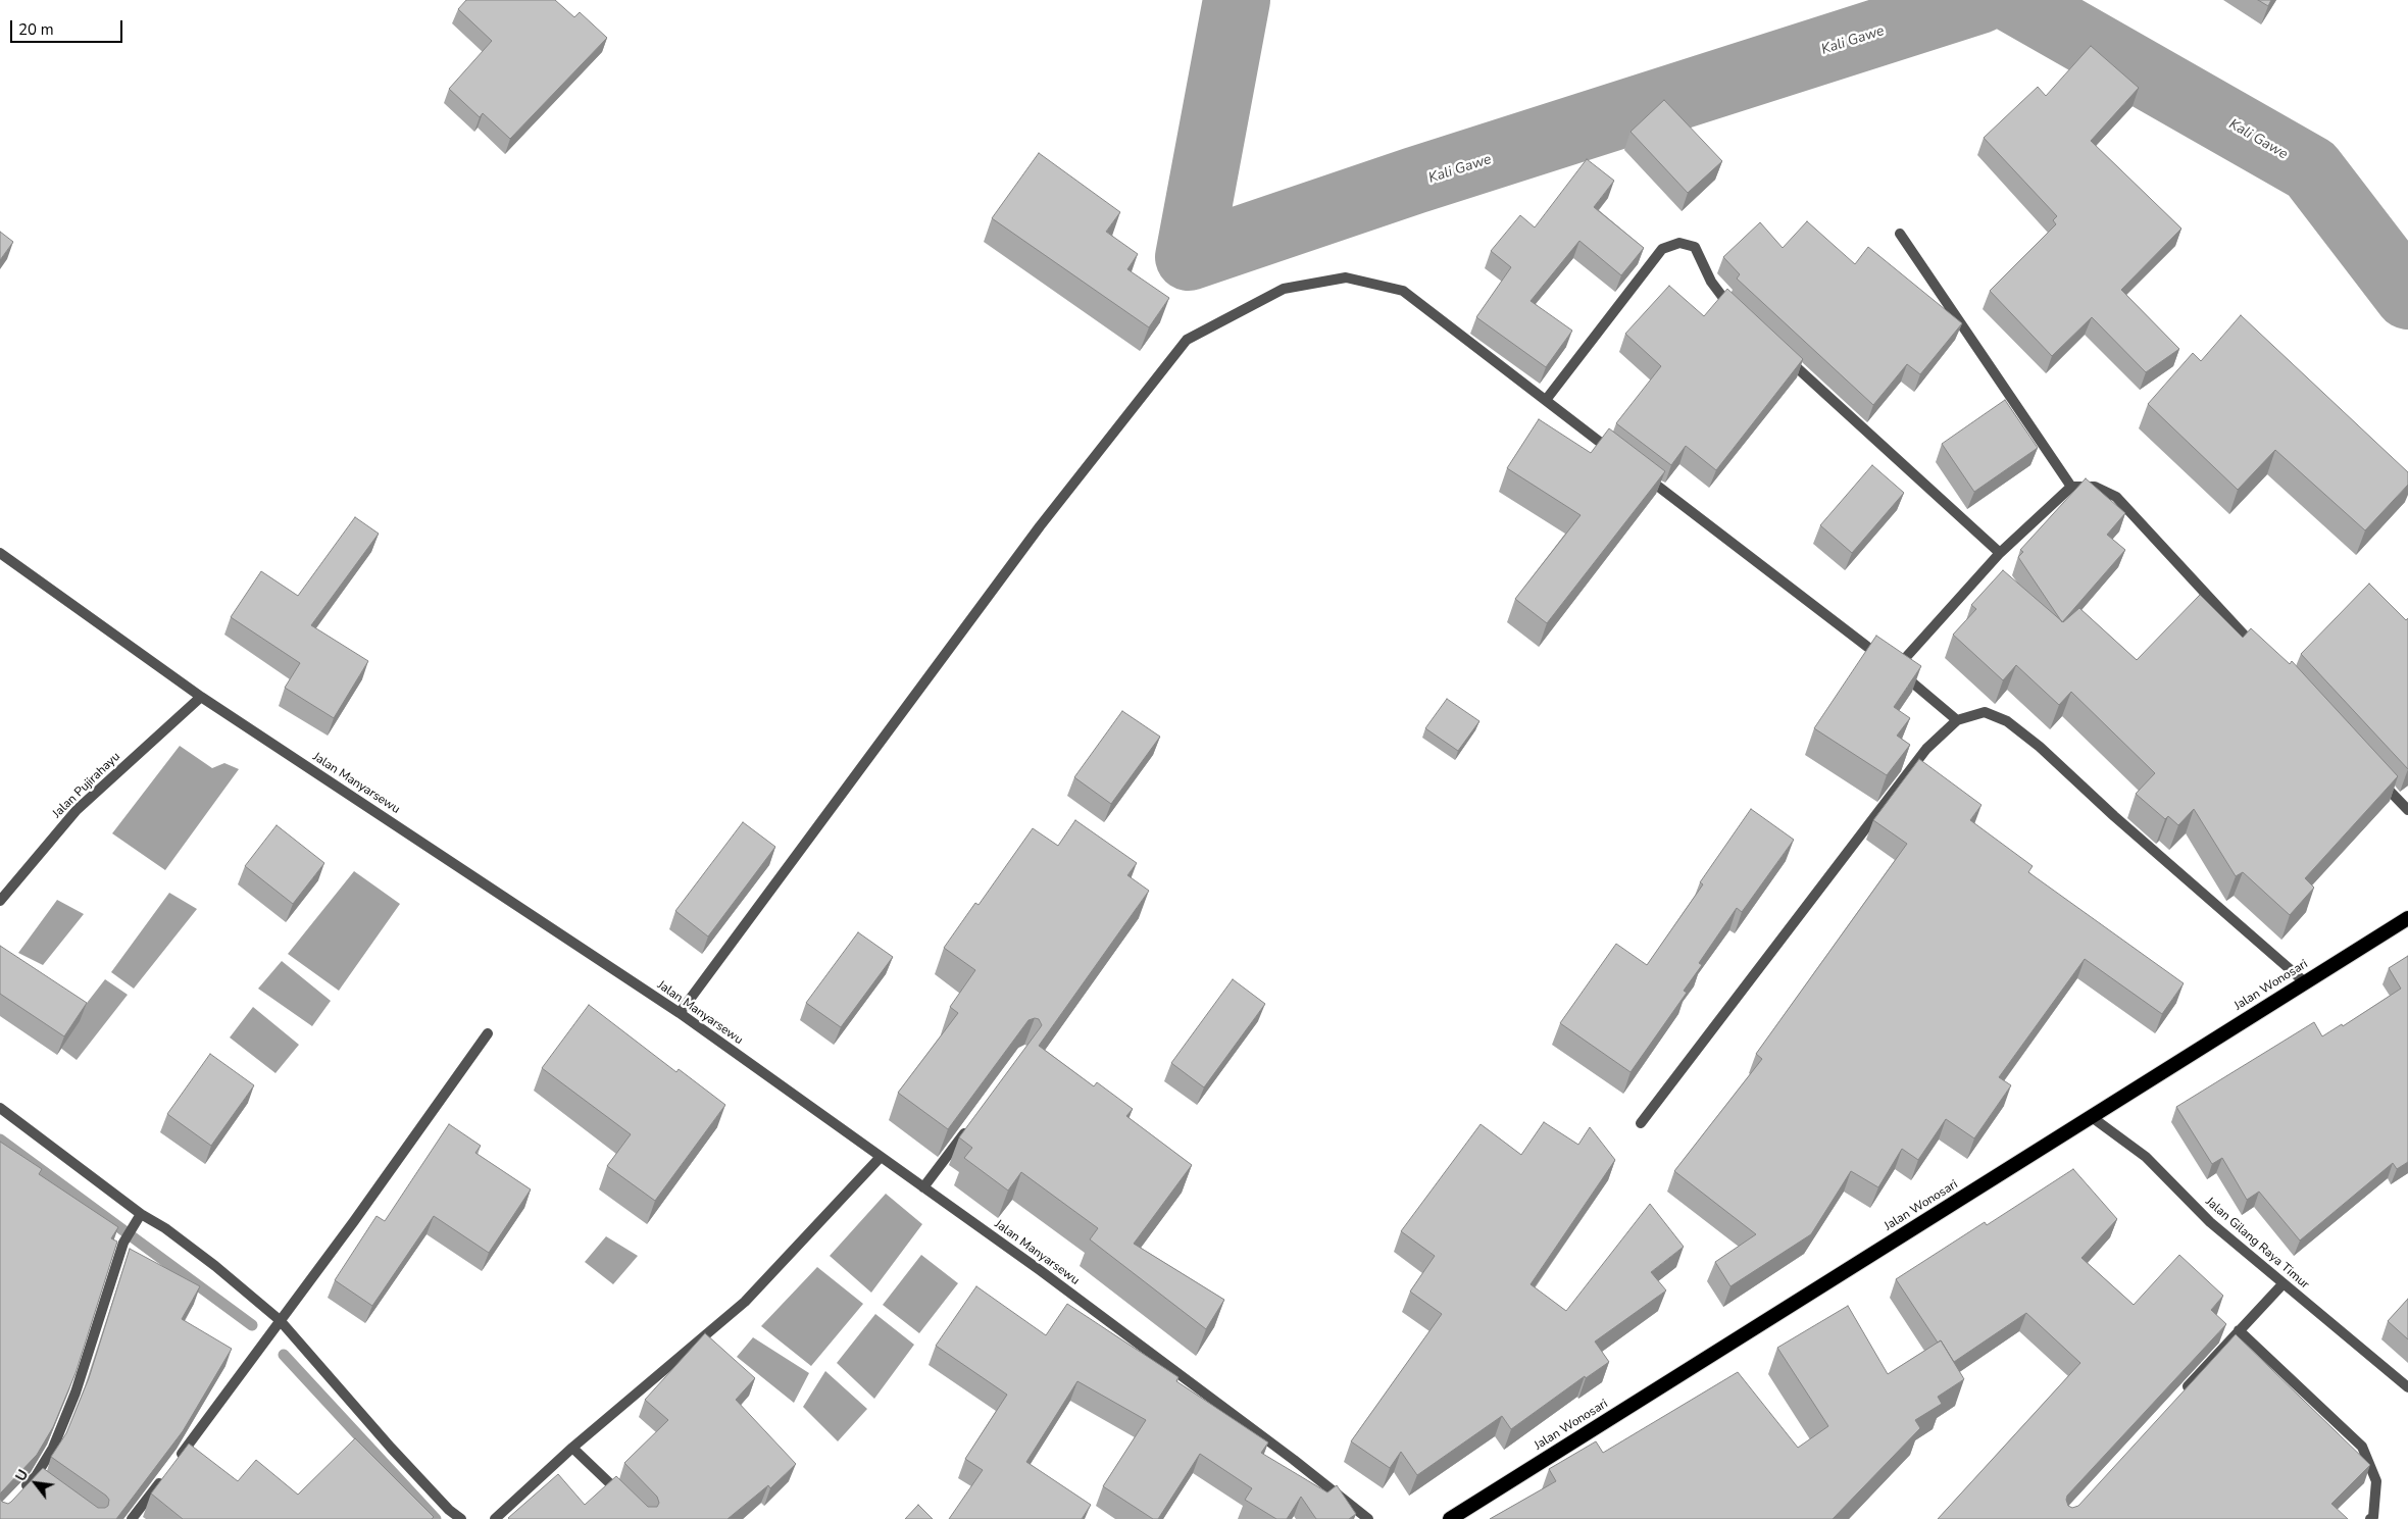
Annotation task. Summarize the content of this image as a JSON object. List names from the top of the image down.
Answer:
{
  "streets": {
    "highway": ["Jalan Wonosari"],
    "street": ["Jalan Manyarsewu", "Jalan Pujirahayu", "Jalan Gilang Raya Timur"]
  },
  "crossings": [
    ["Jalan Manyarsewu", "Jalan Pujirahayu"],
    ["Jalan Wonosari", "Jalan Gilang Raya Timur"]
  ],
  "water": ["Kali Gawe"],
  "scale_bar": "20 m",
  "north": "top left"
}
